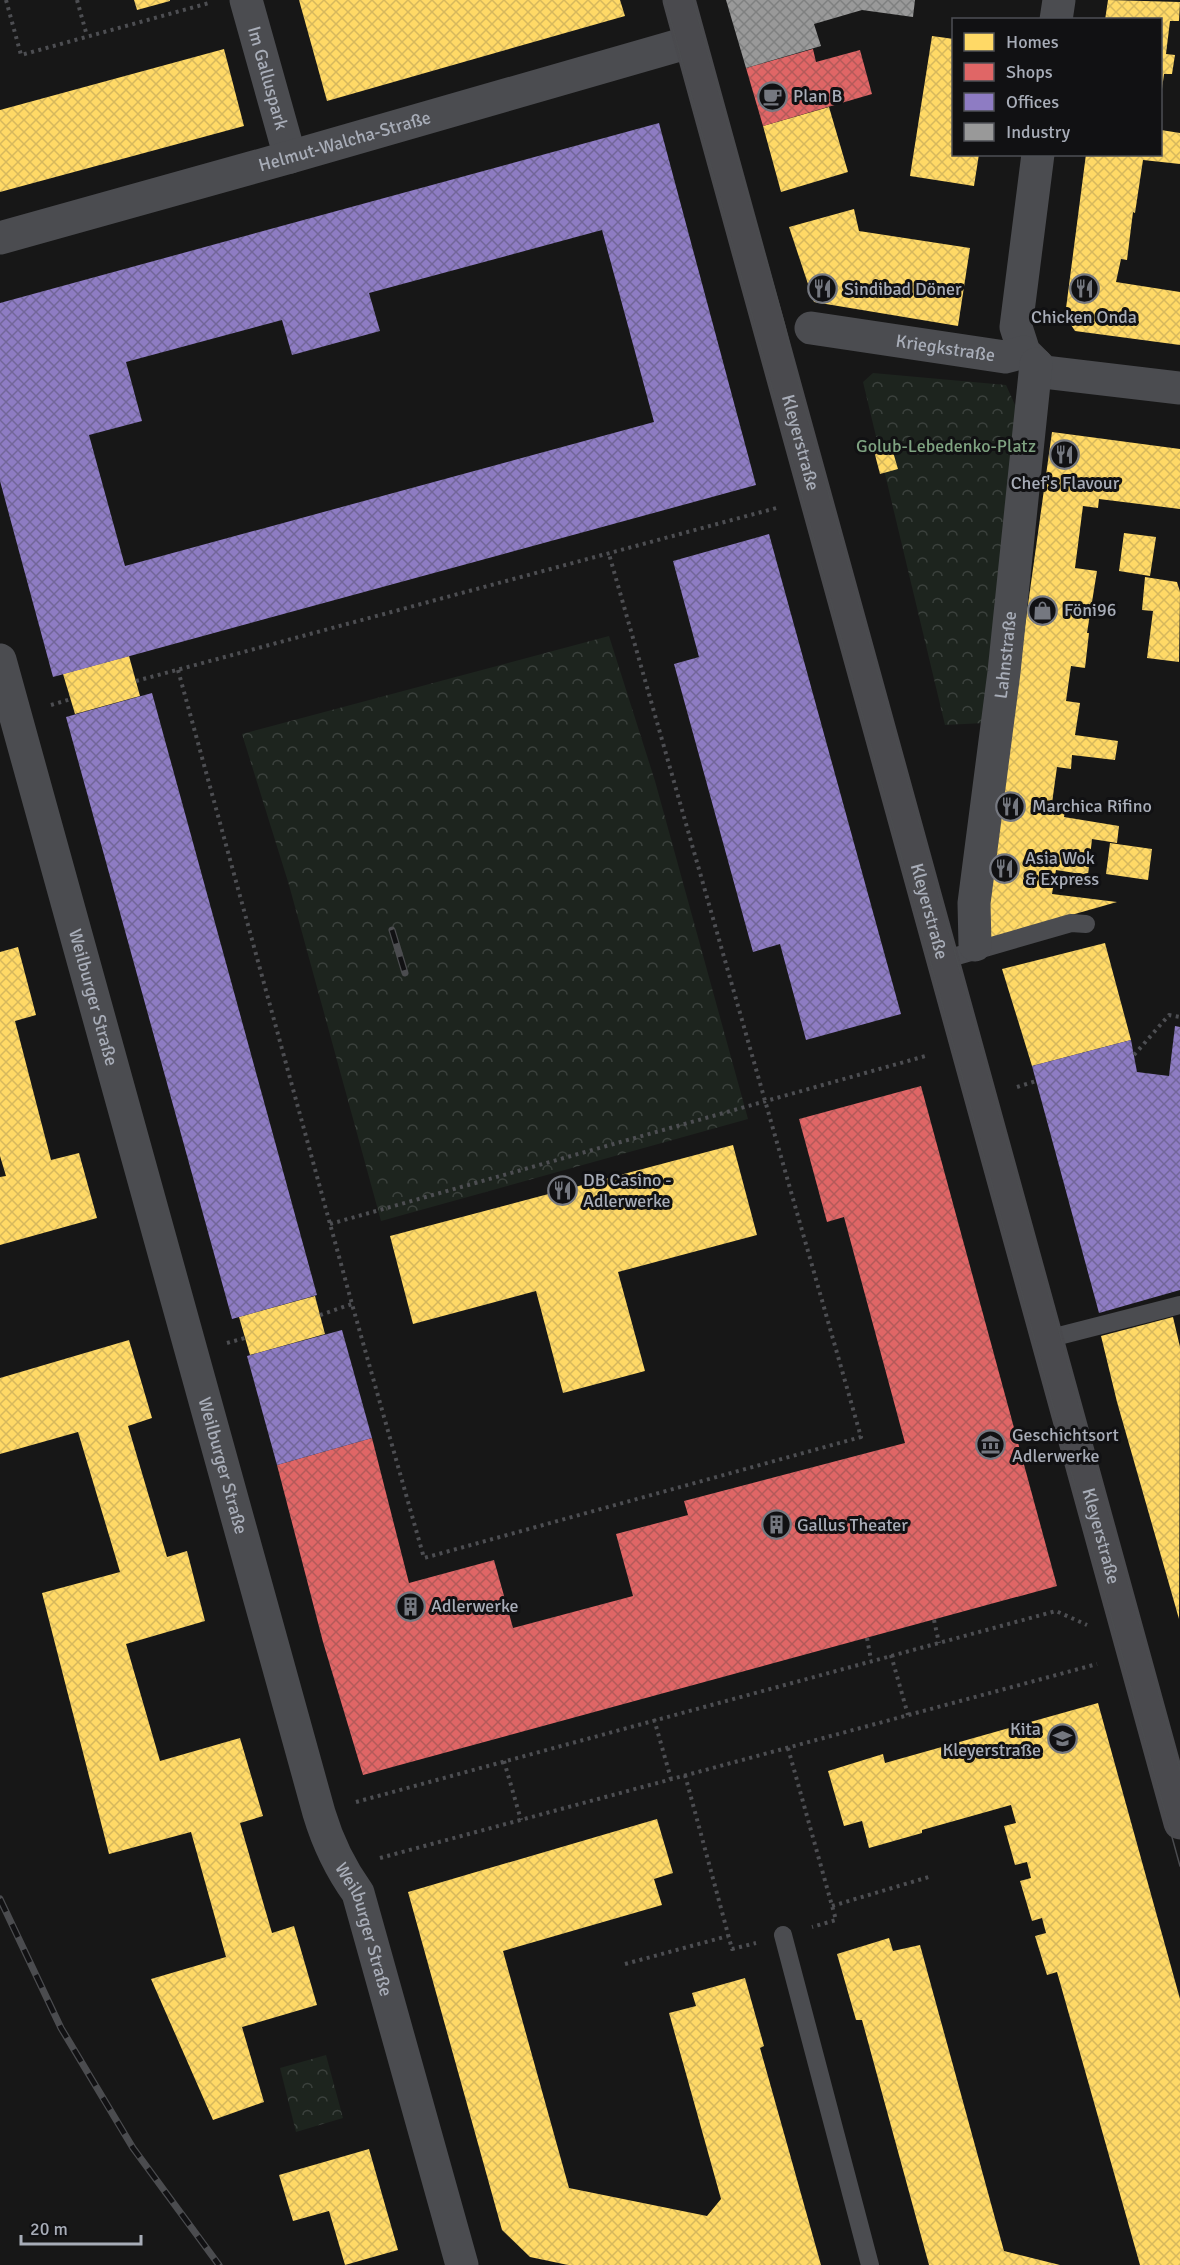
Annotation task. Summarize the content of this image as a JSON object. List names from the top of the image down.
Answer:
{
  "streets": {
    "street": [
      "Im Galluspark",
      "Helmut-Walcha-Straße",
      "Kriegkstraße",
      "Kleyerstraße",
      "Lahnstraße",
      "Weilburger Straße"
    ]
  },
  "crossings": [
    ["Im Galluspark", "Helmut-Walcha-Straße"],
    ["Helmut-Walcha-Straße", "Kleyerstraße"],
    ["Kriegkstraße", "Lahnstraße"]
  ],
  "parks": ["Golub-Lebedenko-Platz"],
  "places": {
    "cafe": ["Plan B"],
    "restaurant": [
      "Chicken Onda",
      "Sindibad Döner",
      "Chef's Flavour",
      "Marchica Rifino",
      "Asia Wok & Express",
      "DB Casino - Adlerwerke"
    ],
    "shop": ["Föni96"],
    "museum": ["Geschichtsort Adlerwerke"],
    "building": ["Gallus Theater", "Adlerwerke"],
    "school or university": ["Kita Kleyerstraße"]
  },
  "legend": [
    "Homes",
    "Shops",
    "Offices",
    "Industry"
  ],
  "scale_bar": "20 m"
}
